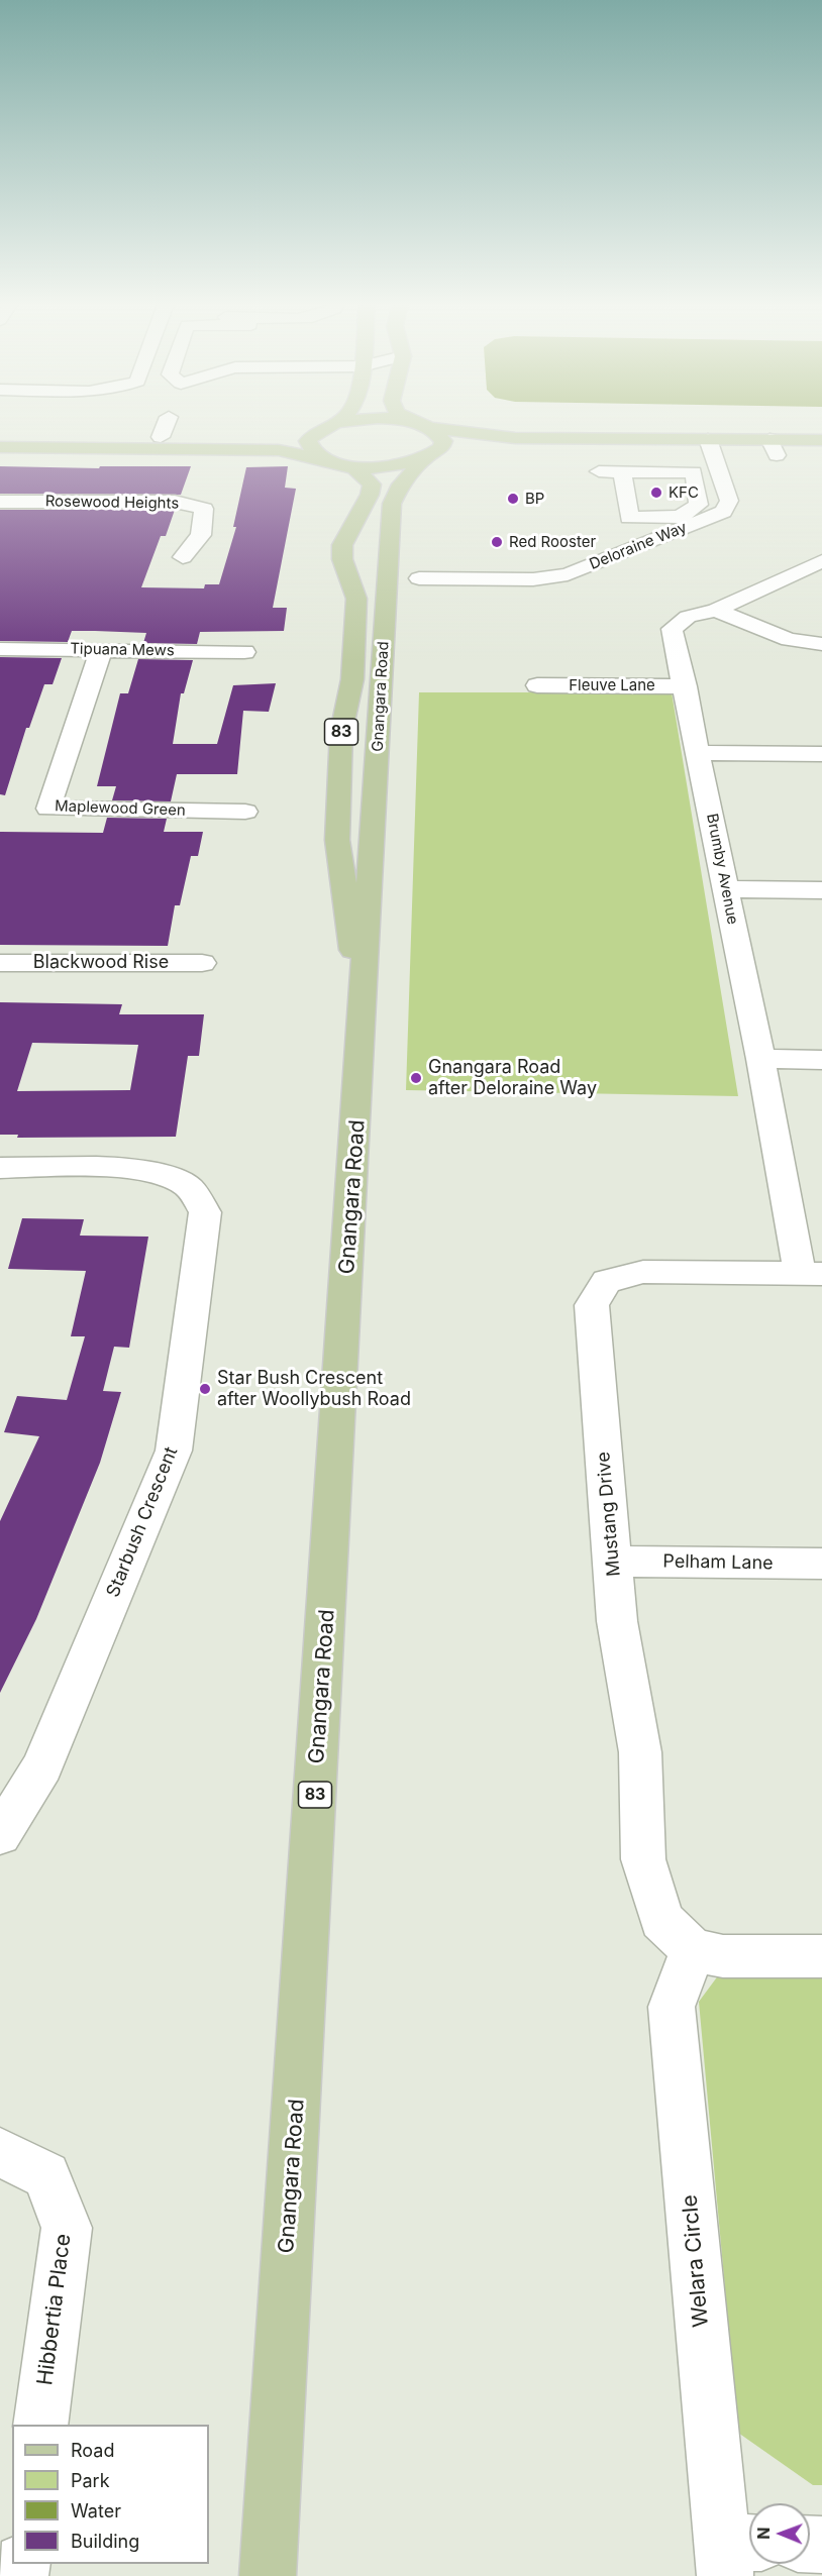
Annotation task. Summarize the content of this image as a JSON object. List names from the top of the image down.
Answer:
{
  "streets": {
    "main road": ["Gnangara Road", "83"],
    "street": [
      "Rosewood Heights",
      "Deloraine Way",
      "Tipuana Mews",
      "Fleuve Lane",
      "Maplewood Green",
      "Brumby Avenue",
      "Blackwood Rise",
      "Mustang Drive",
      "Starbush Crescent",
      "Pelham Lane",
      "Welara Circle",
      "Hibbertia Place"
    ]
  },
  "crossings": [
    ["Tipuana Mews", "Maplewood Green"],
    ["Fleuve Lane", "Brumby Avenue"],
    ["Gnangara Road", "83"],
    ["Brumby Avenue", "Mustang Drive"],
    ["Mustang Drive", "Pelham Lane"],
    ["Mustang Drive", "Welara Circle"]
  ],
  "places": [
    "KFC",
    "BP",
    "Red Rooster",
    "Gnangara Road after Deloraine Way",
    "Star Bush Crescent after Woollybush Road"
  ],
  "legend": [
    "Road",
    "Park",
    "Water",
    "Building"
  ],
  "north": "left"
}
